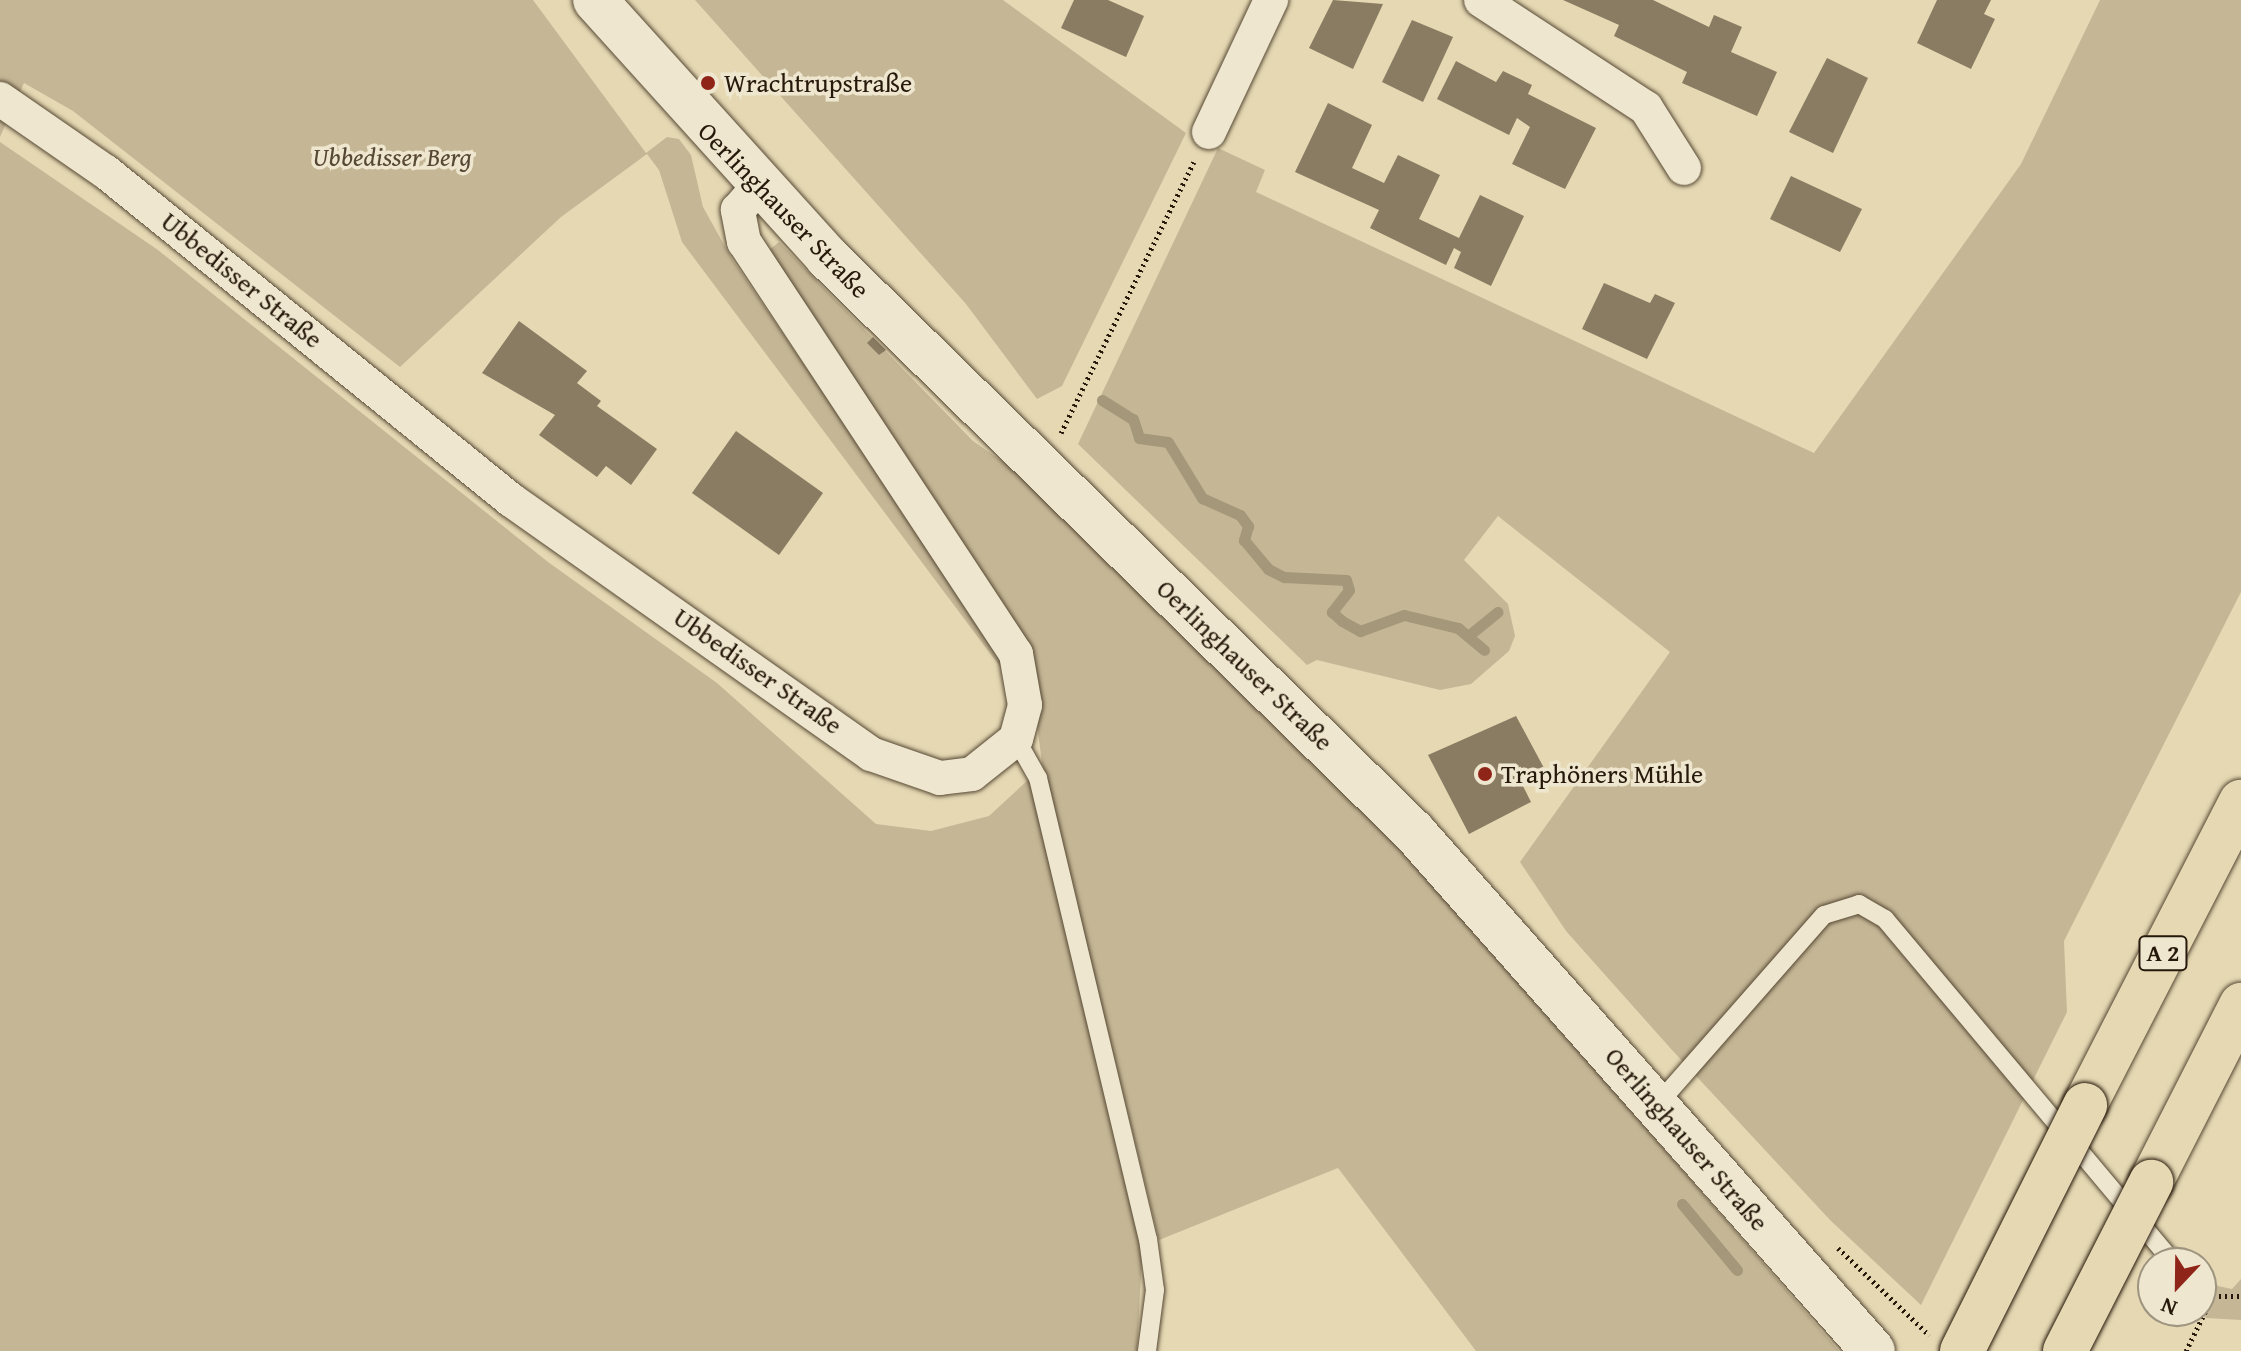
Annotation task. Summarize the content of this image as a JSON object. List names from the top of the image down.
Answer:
{
  "streets": {
    "highway": ["A 2"],
    "main road": ["Oerlinghauser Straße"],
    "street": ["Ubbedisser Straße"]
  },
  "parks": ["Ubbedisser Berg"],
  "places": ["Wrachtrupstraße", "Traphöners Mühle"],
  "north": "bottom"
}
